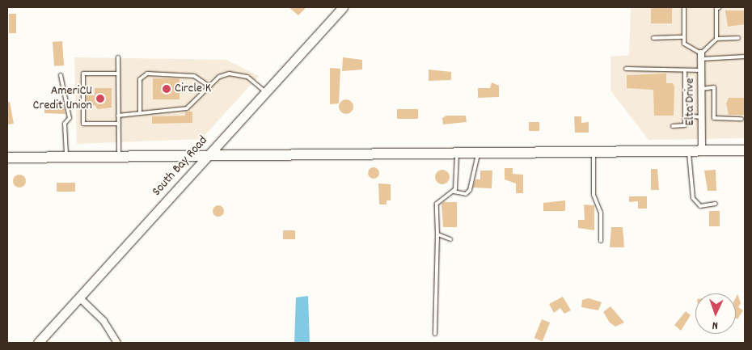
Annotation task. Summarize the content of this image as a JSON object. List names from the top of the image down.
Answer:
{
  "streets": {
    "street": ["Elta Drive", "South Bay Road"]
  },
  "places": ["Circle K", "AmeriCU Credit Union"],
  "north": "bottom"
}
